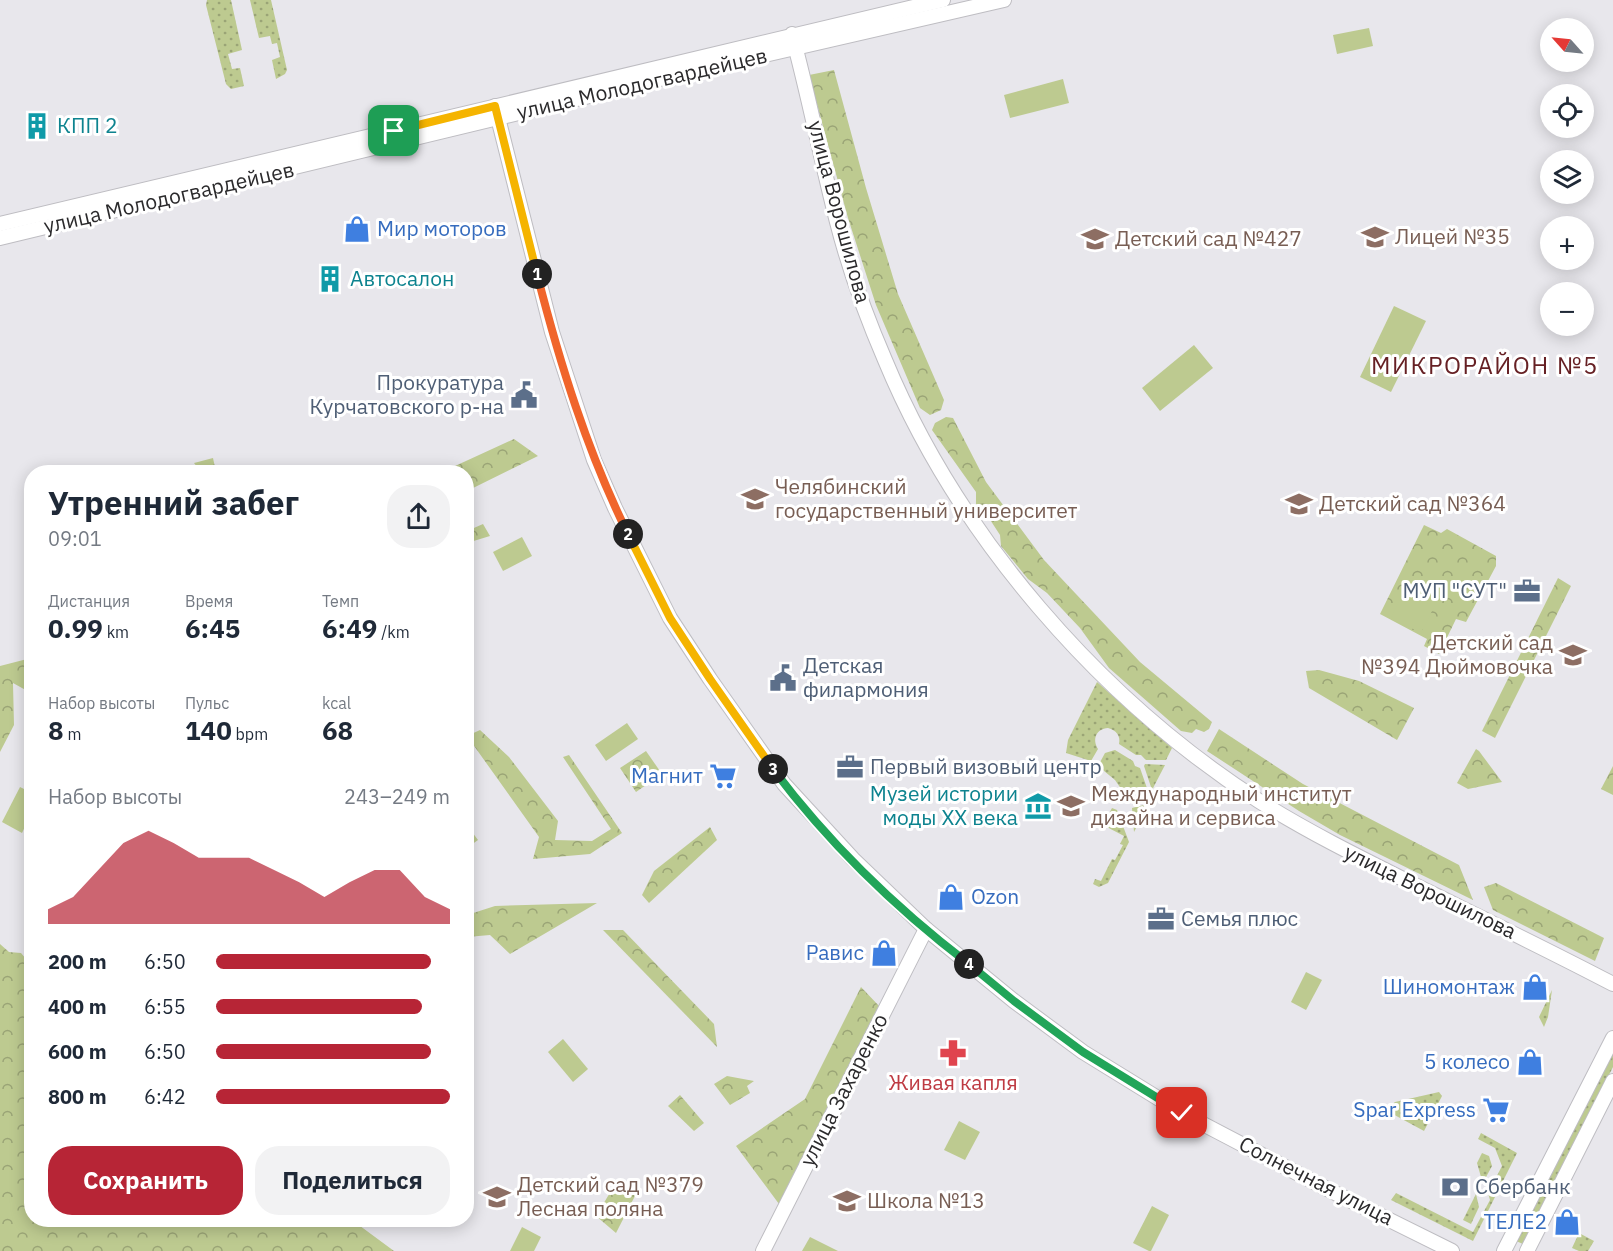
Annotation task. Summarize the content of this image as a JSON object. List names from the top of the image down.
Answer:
{
  "streets": {
    "street": [
      "улица Молодогвардейцев",
      "улица Ворошилова",
      "улица Захаренко",
      "Солнечная улица"
    ]
  },
  "crossings": [
    ["улица Молодогвардейцев", "улица Ворошилова"],
    ["улица Молодогвардейцев", "Солнечная улица"],
    ["улица Захаренко", "Солнечная улица"]
  ],
  "districts": ["МИКРОРАЙОН №5"],
  "places": {
    "building": ["КПП 2", "Автосалон"],
    "shop": [
      "Мир моторов",
      "Ozon",
      "Равис",
      "Шиномонтаж",
      "5 колесо",
      "ТЕЛЕ2"
    ],
    "school or university": [
      "Лицей №35",
      "Детский сад №427",
      "Челябинский государственный университет",
      "Детский сад №364",
      "Детский сад №394 Дюймовочка",
      "Международный институт дизайна и сервиса",
      "Детский сад №379 Лесная поляна",
      "Школа №13"
    ],
    "public building": ["Прокуратура Курчатовского р-на", "Детская филармония"],
    "office": ["МУП \"СУТ\"", "Первый визовый центр", "Семья плюс"],
    "supermarket": ["Магнит", "Spar Express"],
    "museum": ["Музей истории моды XX века"],
    "pharmacy": ["Живая капля"],
    "bank": ["Сбербанк"]
  },
  "north": "top left",
  "page": {
    "map_buttons": ["+", "−"],
    "pins": [
      "1",
      "2",
      "3",
      "4"
    ],
    "heading": ["Утренний забег", "09:01"],
    "stats": [
      ["Дистанция", "0.99 km"],
      ["Время", "6:45"],
      ["Темп", "6:49 /km"],
      ["Набор высоты", "8 m"],
      ["Пульс", "140 bpm"],
      ["kcal", "68"]
    ],
    "chart": ["Набор высоты", "243–249 m"],
    "list": [
      {
        "name": "200 m",
        "note": "6:50"
      },
      {
        "name": "400 m",
        "note": "6:55"
      },
      {
        "name": "600 m",
        "note": "6:50"
      },
      {
        "name": "800 m",
        "note": "6:42"
      }
    ],
    "buttons": ["Сохранить", "Поделиться"]
  }
}
